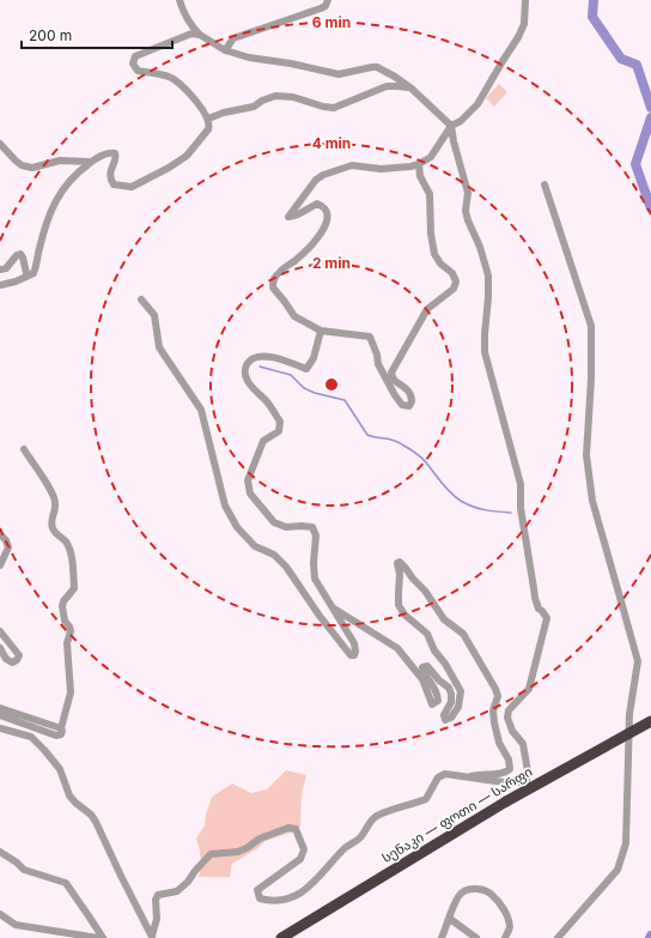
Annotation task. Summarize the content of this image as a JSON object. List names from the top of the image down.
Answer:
{
  "streets": {
    "highway": ["სენაკი — ფოთი — სარფი"]
  },
  "scale_bar": "200 m",
  "rings": ["6 min", "4 min", "2 min"]
}
